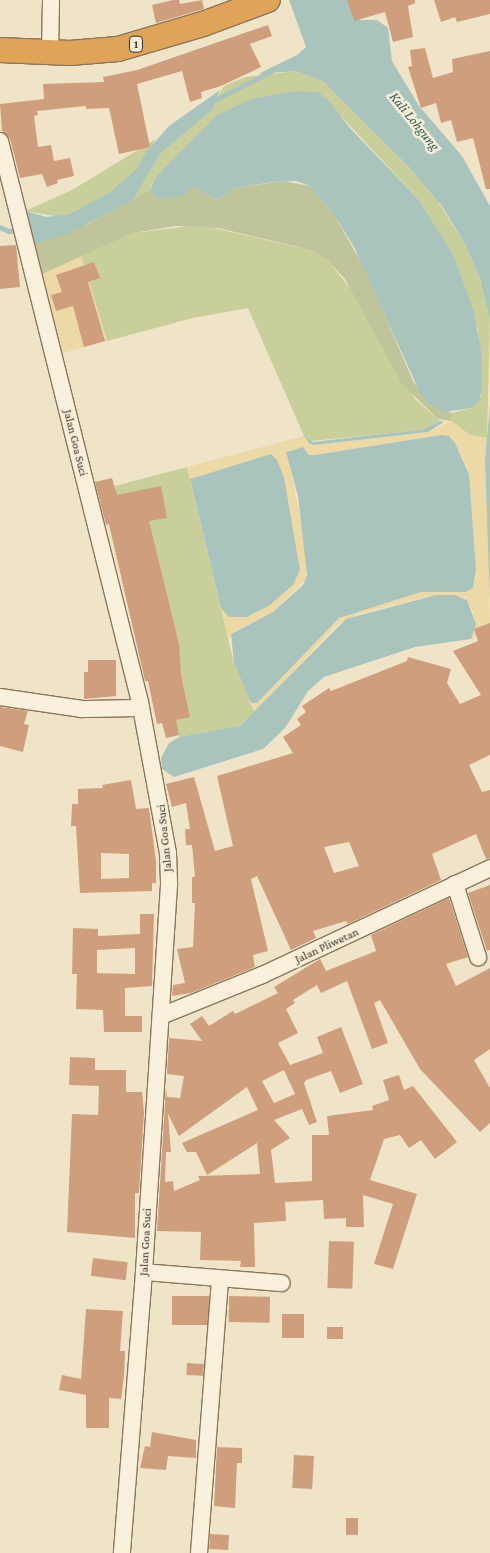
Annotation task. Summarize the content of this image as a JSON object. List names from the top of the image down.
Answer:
{
  "streets": {
    "highway": ["1"],
    "street": ["Jalan Goa Suci", "Jalan Pliwetan"]
  },
  "crossings": [
    ["Jalan Goa Suci", "Jalan Pliwetan"]
  ],
  "water": ["Kali Lohgung"]
}
